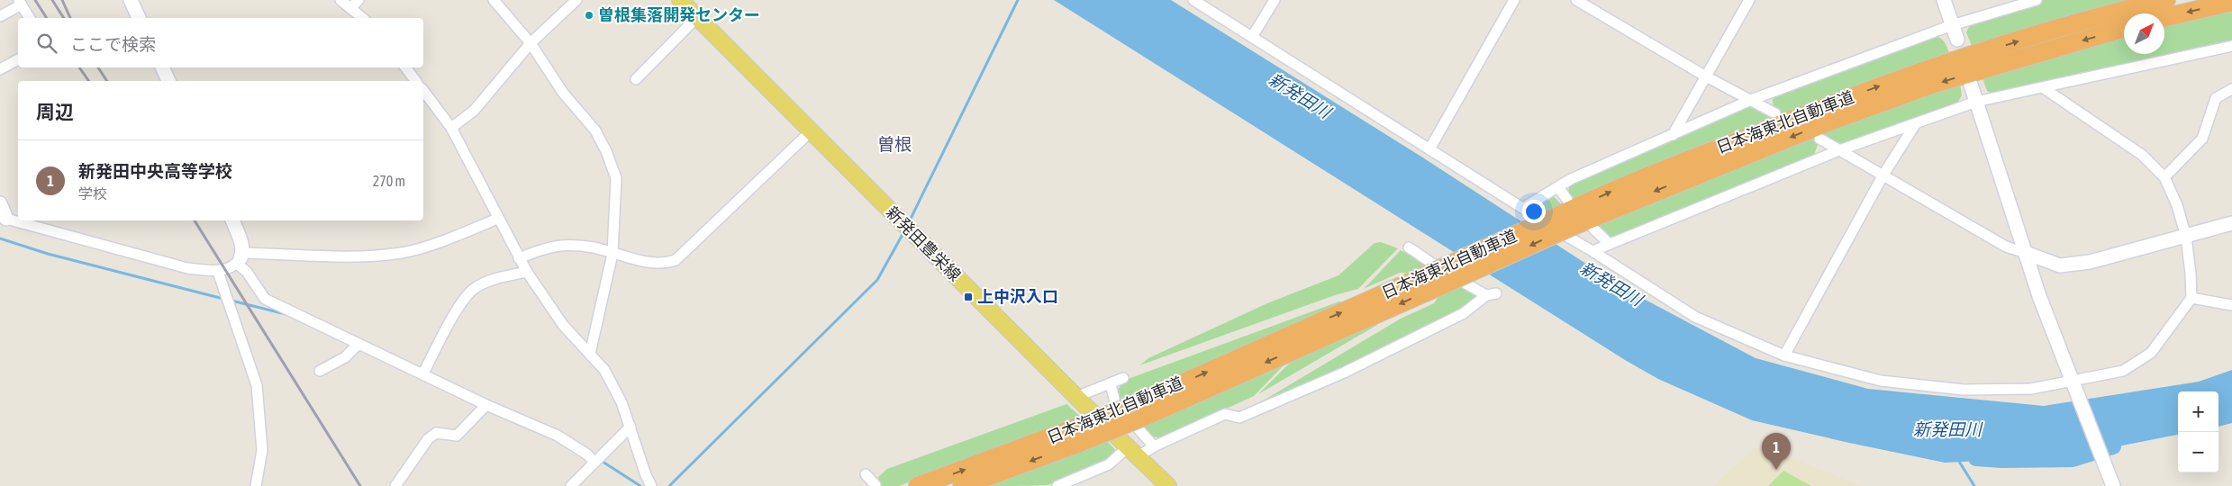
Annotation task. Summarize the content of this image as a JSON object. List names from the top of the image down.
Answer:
{
  "streets": {
    "highway": ["日本海東北自動車道"],
    "main road": ["新発田豊栄線"]
  },
  "districts": ["曽根"],
  "water": ["新発田川"],
  "places": {
    "other": ["曽根集落開発センター"],
    "transit": ["上中沢入口"]
  },
  "north": "top right",
  "page": {
    "search": "ここで検索",
    "heading": "周辺",
    "list": [
      {
        "mark": "1",
        "name": "新発田中央高等学校",
        "note": "学校",
        "value": "270 m"
      }
    ],
    "map_buttons": ["+", "−"],
    "pins": "1"
  }
}
